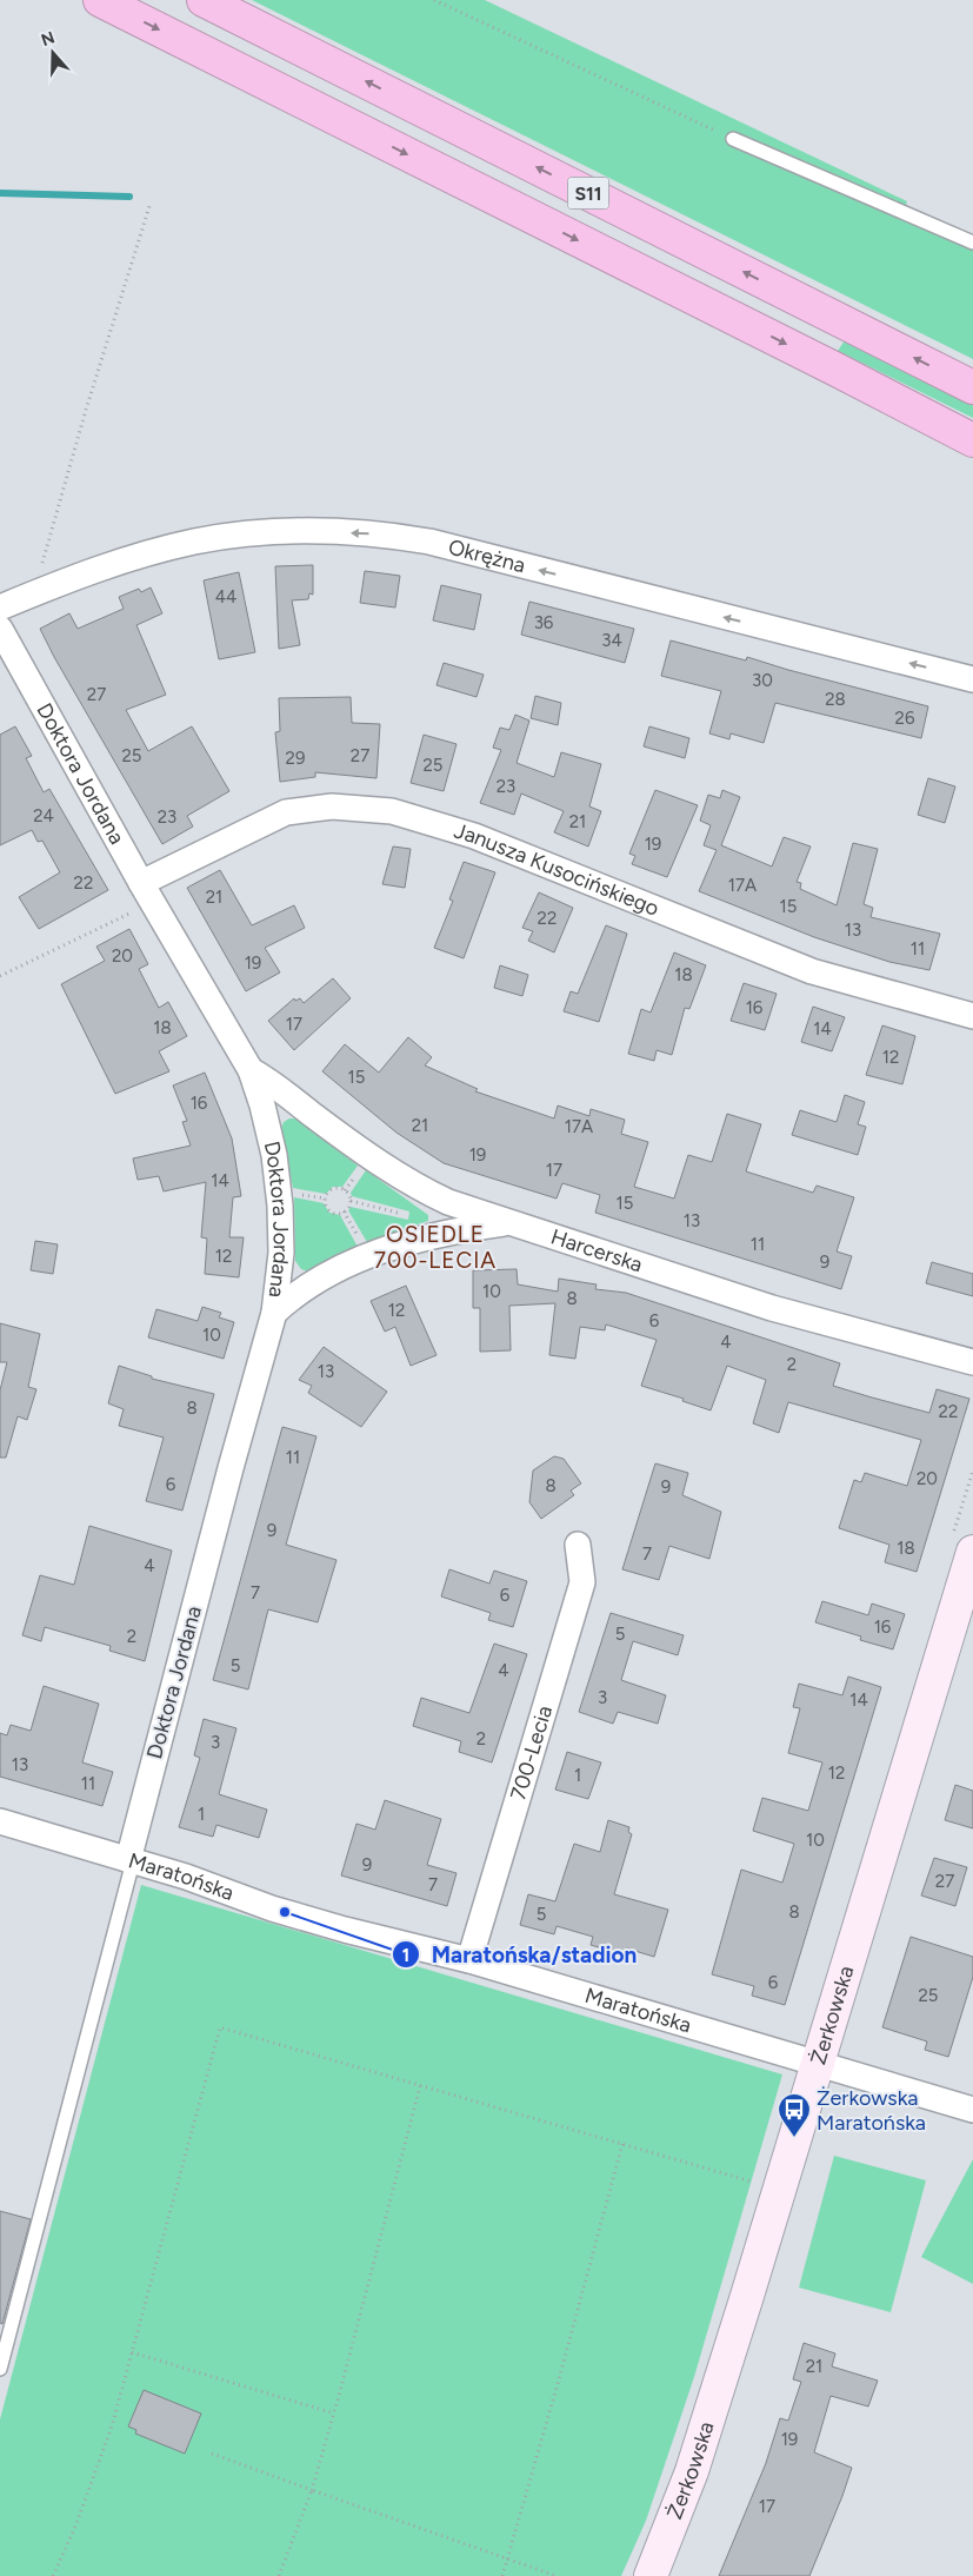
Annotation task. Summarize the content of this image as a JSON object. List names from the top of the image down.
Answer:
{
  "streets": {
    "highway": ["S11"],
    "street": [
      "Okrężna",
      "Doktora Jordana",
      "Janusza Kusocińskiego",
      "Harcerska",
      "700-Lecia",
      "Maratońska",
      "Żerkowska"
    ]
  },
  "crossings": [
    ["Doktora Jordana", "Janusza Kusocińskiego"],
    ["Doktora Jordana", "Harcerska"],
    ["Doktora Jordana", "Maratońska"],
    ["700-Lecia", "Maratońska"],
    ["Maratońska", "Żerkowska"]
  ],
  "one_way": ["Okrężna"],
  "districts": ["OSIEDLE 700-LECIA"],
  "places": {
    "other": ["Maratońska/stadion"],
    "bus stop": ["Żerkowska Maratońska"]
  },
  "house_numbers": [
    "44",
    "36",
    "34",
    "30",
    "27",
    "28",
    "26",
    "25",
    "27",
    "29",
    "25",
    "23",
    "24",
    "23",
    "21",
    "19",
    "22",
    "17A",
    "21",
    "15",
    "22",
    "13",
    "11",
    "20",
    "19",
    "18",
    "16",
    "17",
    "18",
    "14",
    "12",
    "15",
    "16",
    "21",
    "17A",
    "19",
    "17",
    "14",
    "15",
    "13",
    "11",
    "12",
    "9",
    "10",
    "8",
    "12",
    "6",
    "10",
    "4",
    "2",
    "13",
    "8",
    "22",
    "11",
    "20",
    "6",
    "8",
    "9",
    "9",
    "18",
    "7",
    "4",
    "7",
    "6",
    "16",
    "5",
    "2",
    "5",
    "4",
    "3",
    "14",
    "2",
    "3",
    "13",
    "12",
    "1",
    "11",
    "1",
    "10",
    "9",
    "27",
    "7",
    "8",
    "5",
    "6",
    "25",
    "21",
    "19",
    "17"
  ],
  "north": "top"
}
